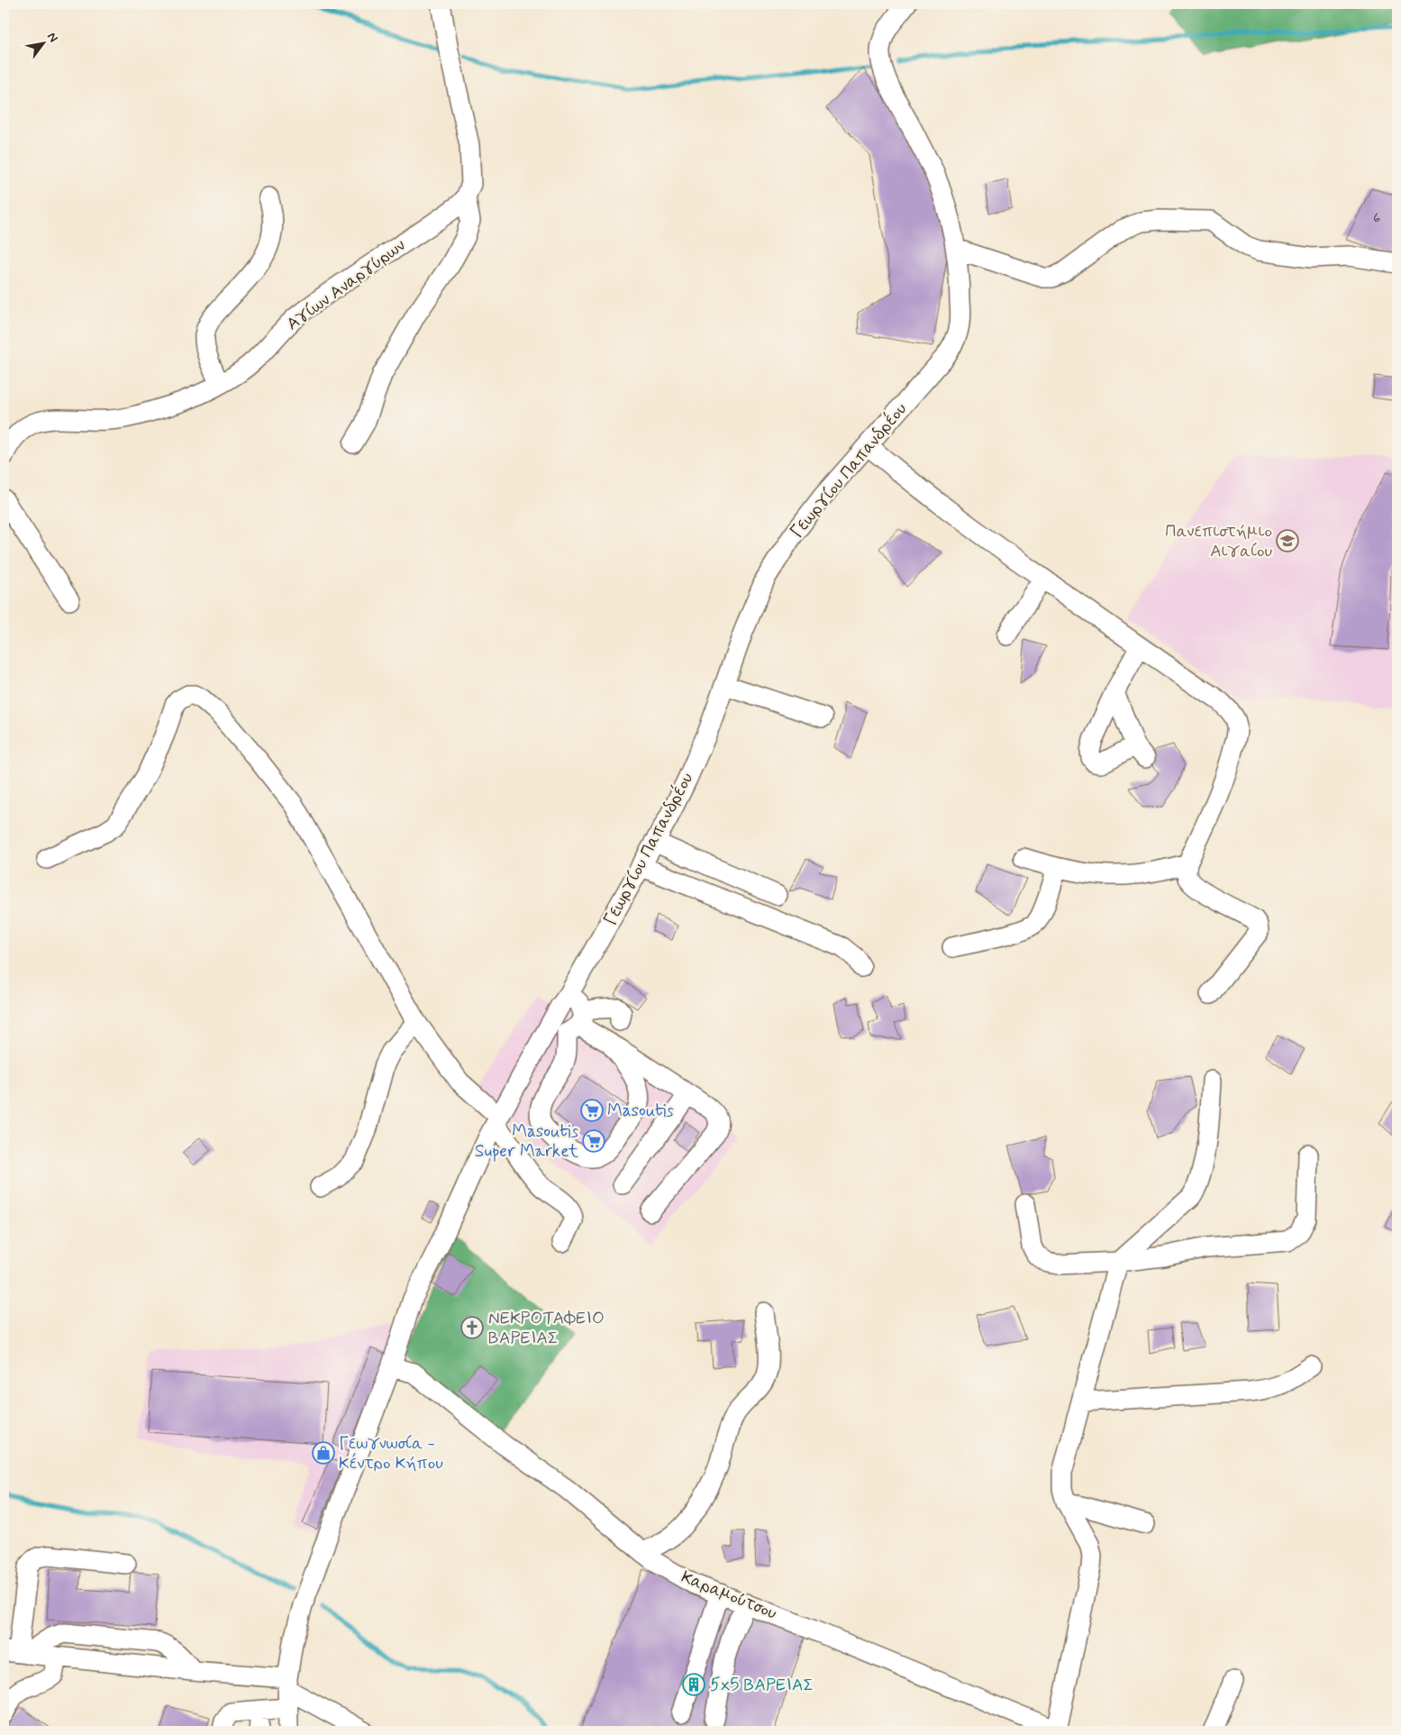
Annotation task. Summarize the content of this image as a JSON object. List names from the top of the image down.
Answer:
{
  "streets": {
    "street": ["Αγίων Αναργύρων", "Γεωργίου Παπανδρέου", "Καραμούτσου"]
  },
  "crossings": [
    ["Γεωργίου Παπανδρέου", "Καραμούτσου"]
  ],
  "places": {
    "school or university": ["Πανεπιστήμιο Αιγαίου"],
    "supermarket": ["Masoutis", "Masoutis Super Market"],
    "church": ["ΝΕΚΡΟΤΑΦΕΙΟ ΒΑΡΕΙΑΣ"],
    "shop": ["Γεωγνωσία - Κέντρο Κήπου"],
    "building": ["5x5 ΒΑΡΕΙΑΣ"]
  },
  "house_numbers": ["6"],
  "north": "top right"
}
